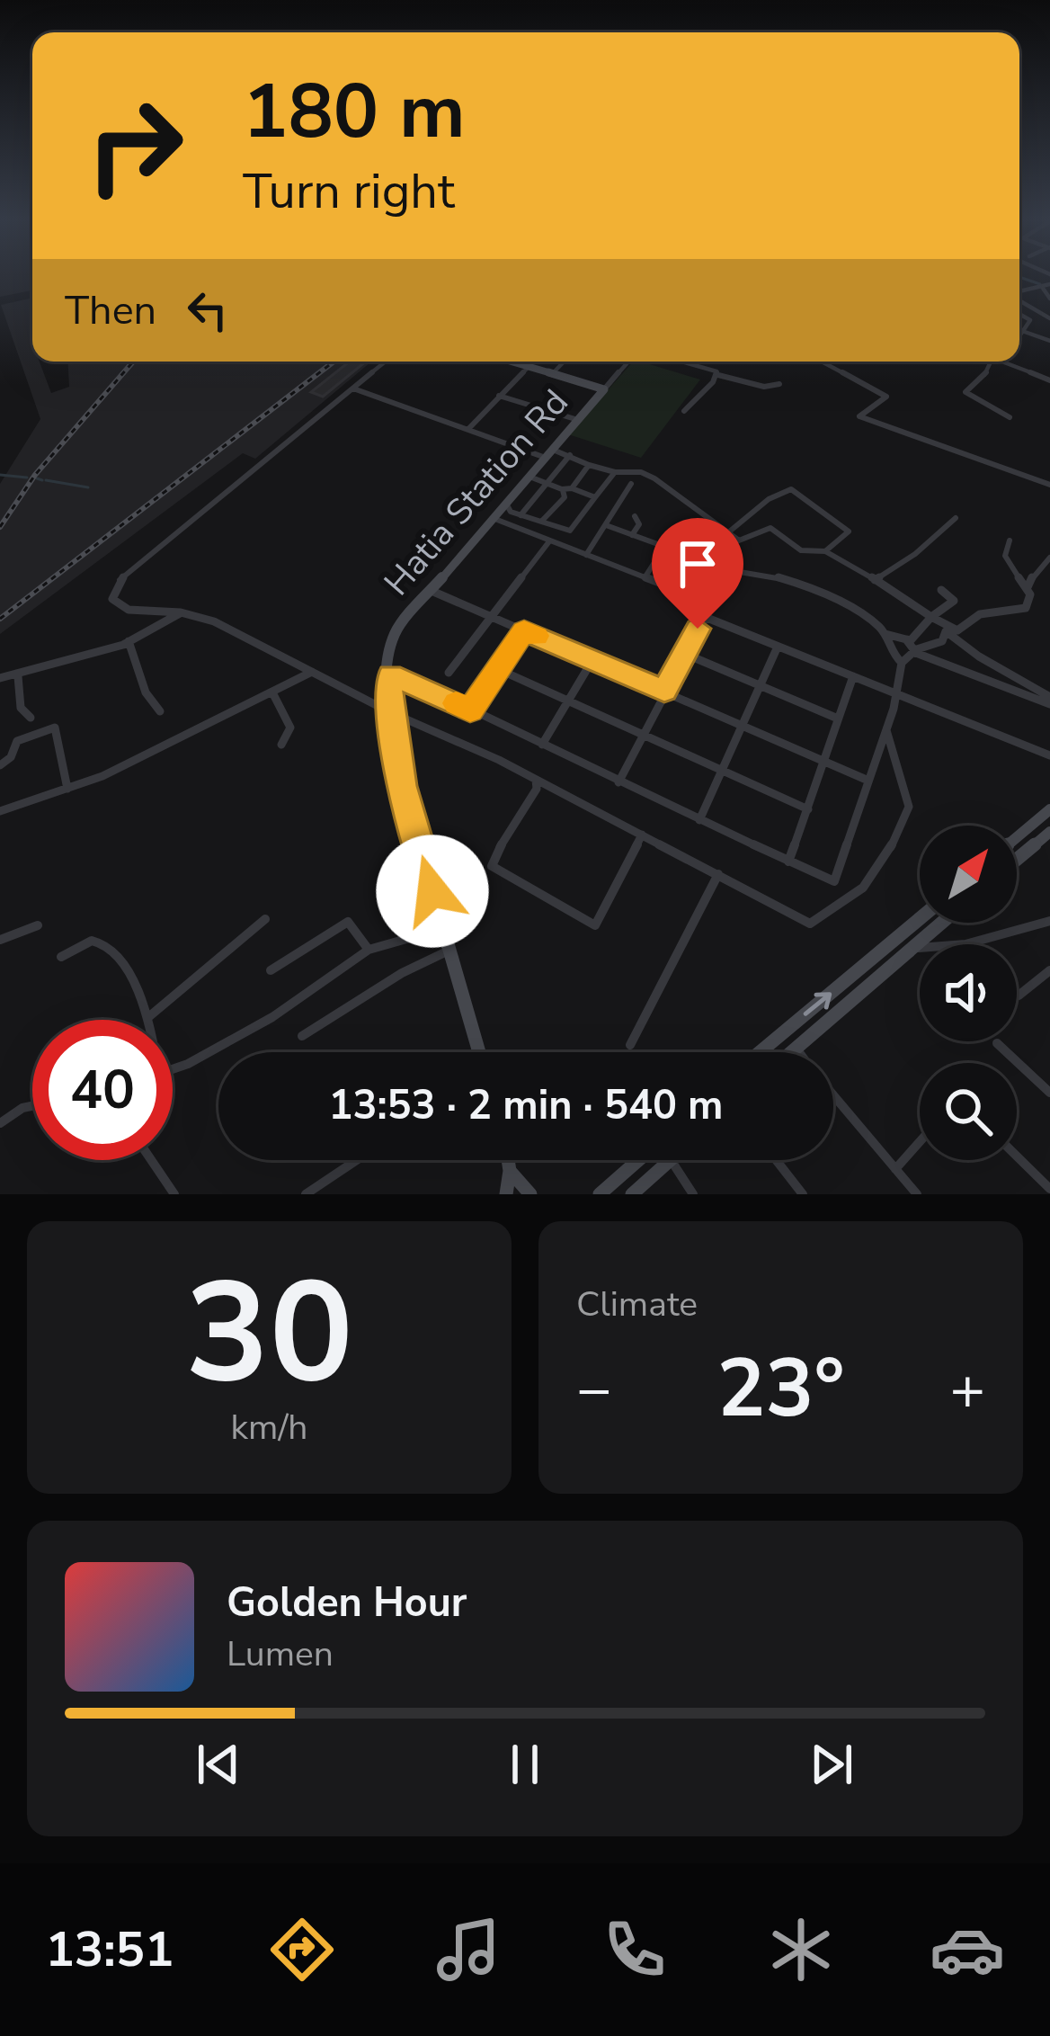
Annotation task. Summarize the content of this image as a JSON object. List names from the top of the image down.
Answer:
{
  "streets": {
    "street": ["Hatia Station Rd"]
  },
  "north": "top right",
  "page": {
    "turn": ["180 m", "Turn right"],
    "then": "Then",
    "limit": "40",
    "trip": "13:53 · 2 min · 540 m",
    "tile": [
      ["30", "km/h"],
      "Climate"
    ],
    "heat": ["−", "23°", "+"],
    "song": ["Golden Hour", "Lumen"],
    "tabs": "13:51"
  }
}
